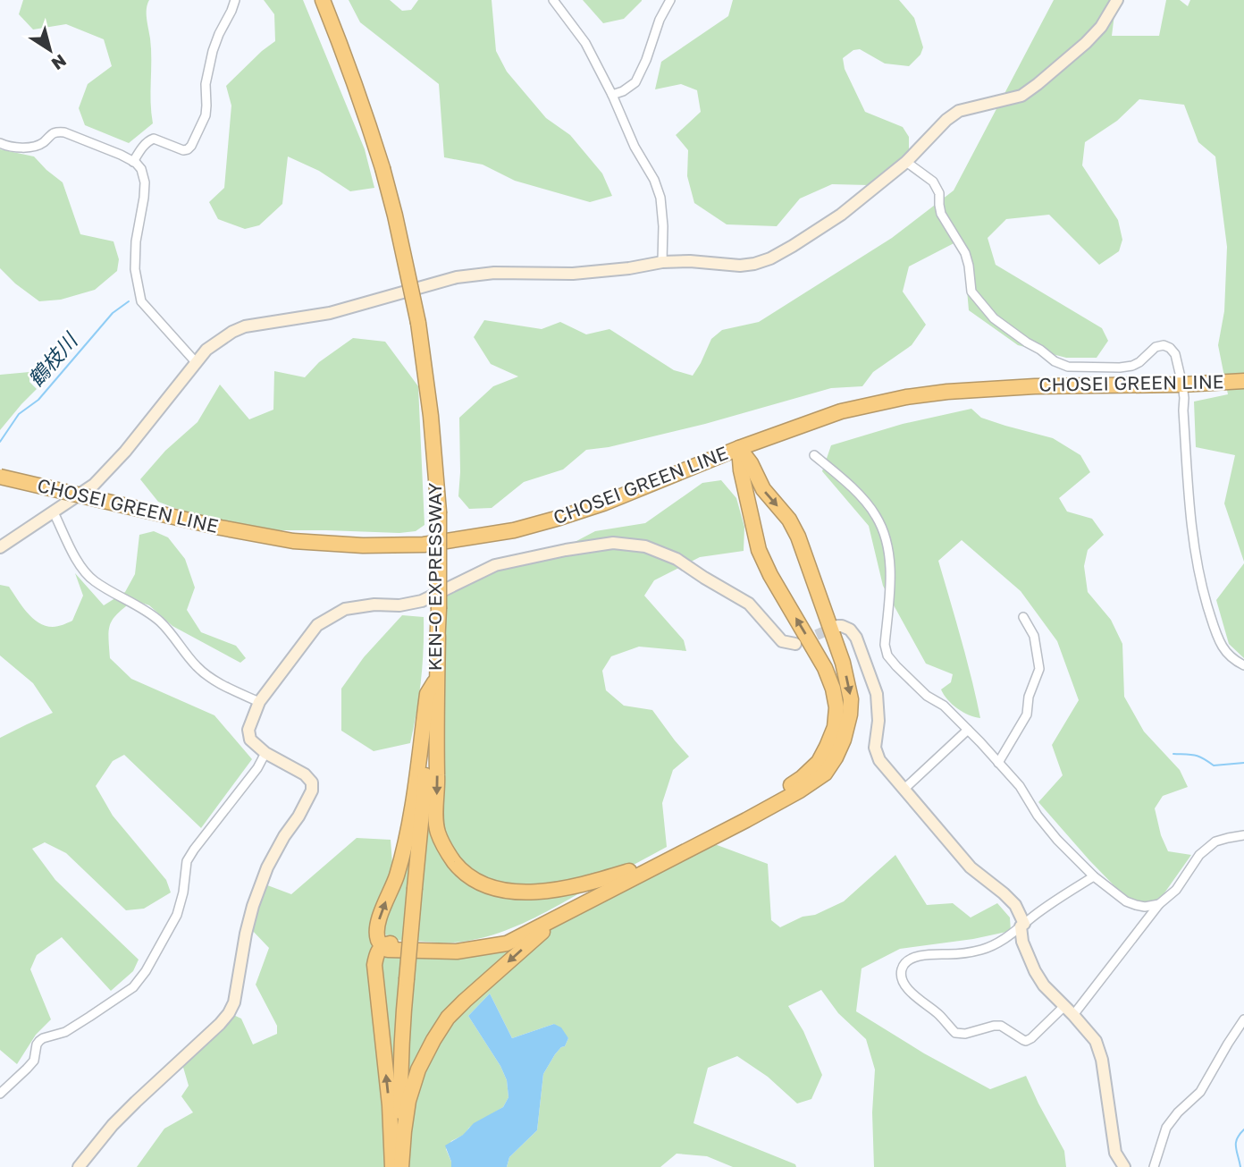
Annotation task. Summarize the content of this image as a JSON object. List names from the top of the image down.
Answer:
{
  "streets": {
    "highway": ["CHOSEI GREEN LINE", "KEN-O EXPRESSWAY"]
  },
  "water": ["鶴枝川"],
  "north": "bottom right"
}
